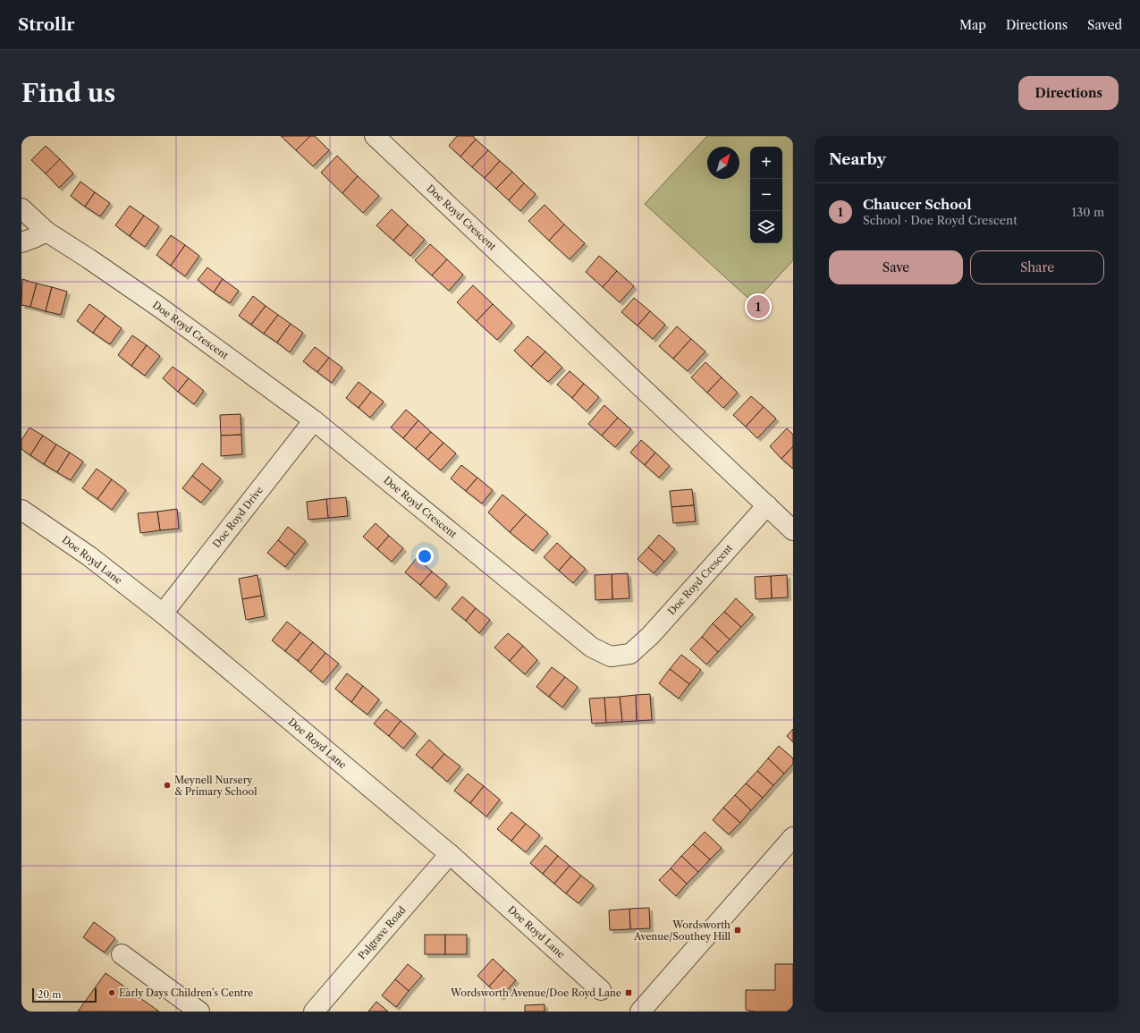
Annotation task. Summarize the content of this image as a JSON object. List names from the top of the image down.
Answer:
{
  "streets": {
    "street": [
      "Doe Royd Crescent",
      "Doe Royd Drive",
      "Doe Royd Lane",
      "Palgrave Road"
    ]
  },
  "crossings": [
    ["Doe Royd Crescent", "Doe Royd Drive"],
    ["Doe Royd Drive", "Doe Royd Lane"],
    ["Doe Royd Lane", "Palgrave Road"]
  ],
  "places": {
    "other": ["Meynell Nursery & Primary School", "Early Days Children's Centre"],
    "transit": ["Wordsworth Avenue/Southey Hill", "Wordsworth Avenue/Doe Royd Lane"]
  },
  "scale_bar": "20 m",
  "north": "top right",
  "page": {
    "header": "Strollr",
    "nav": ["Map", "Directions", "Saved"],
    "buttons": [
      "Directions",
      ["Save", "Share"]
    ],
    "title": "Find us",
    "heading": "Nearby",
    "map_buttons": ["+", "−"],
    "list": [
      {
        "mark": "1",
        "name": "Chaucer School",
        "note": "School · Doe Royd Crescent",
        "value": "130 m"
      }
    ],
    "pins": "1",
    "scale": "20 m"
  }
}
